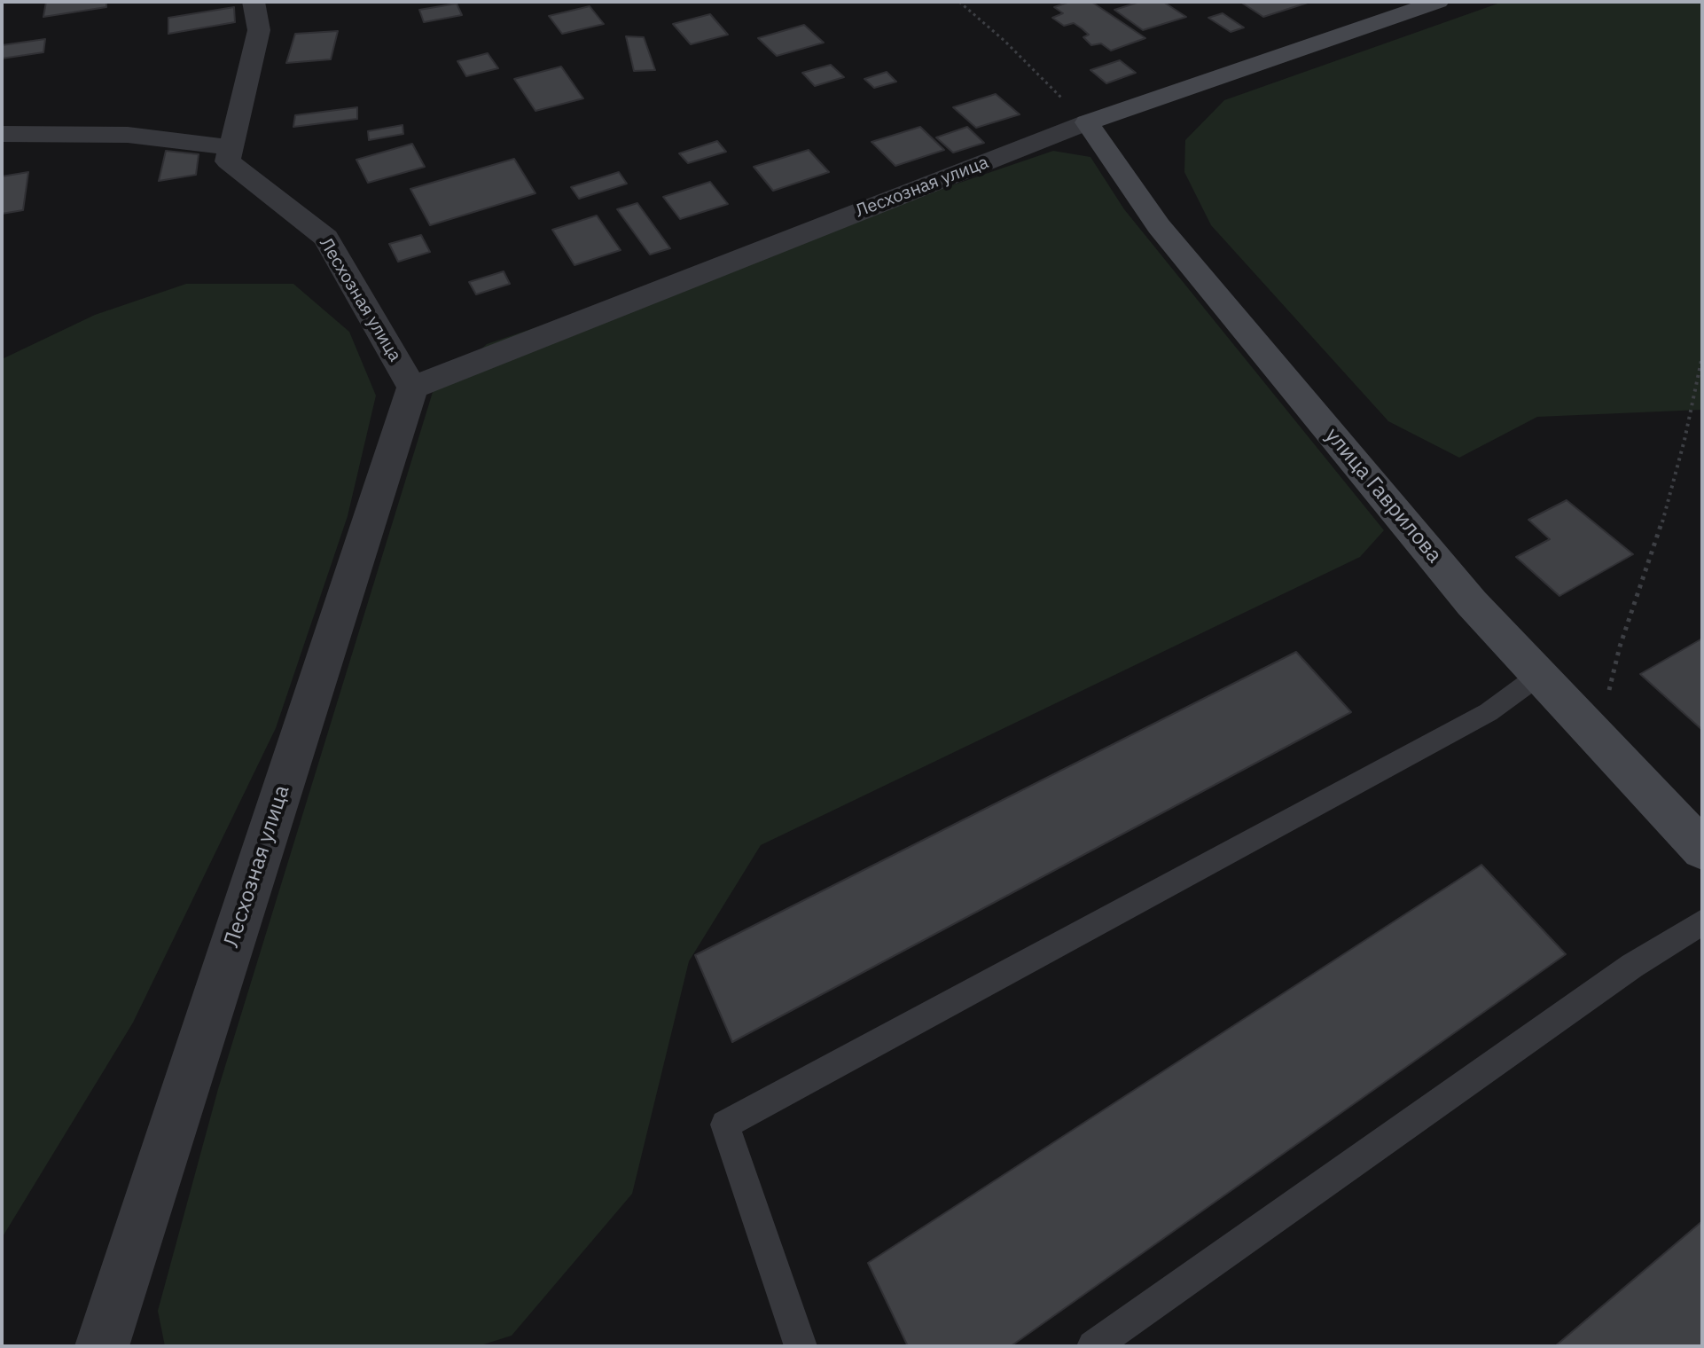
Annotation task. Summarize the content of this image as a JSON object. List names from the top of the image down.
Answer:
{
  "streets": {
    "street": ["Лесхозная улица", "улица Гаврилова"]
  },
  "crossings": [
    ["Лесхозная улица", "улица Гаврилова"]
  ]
}
